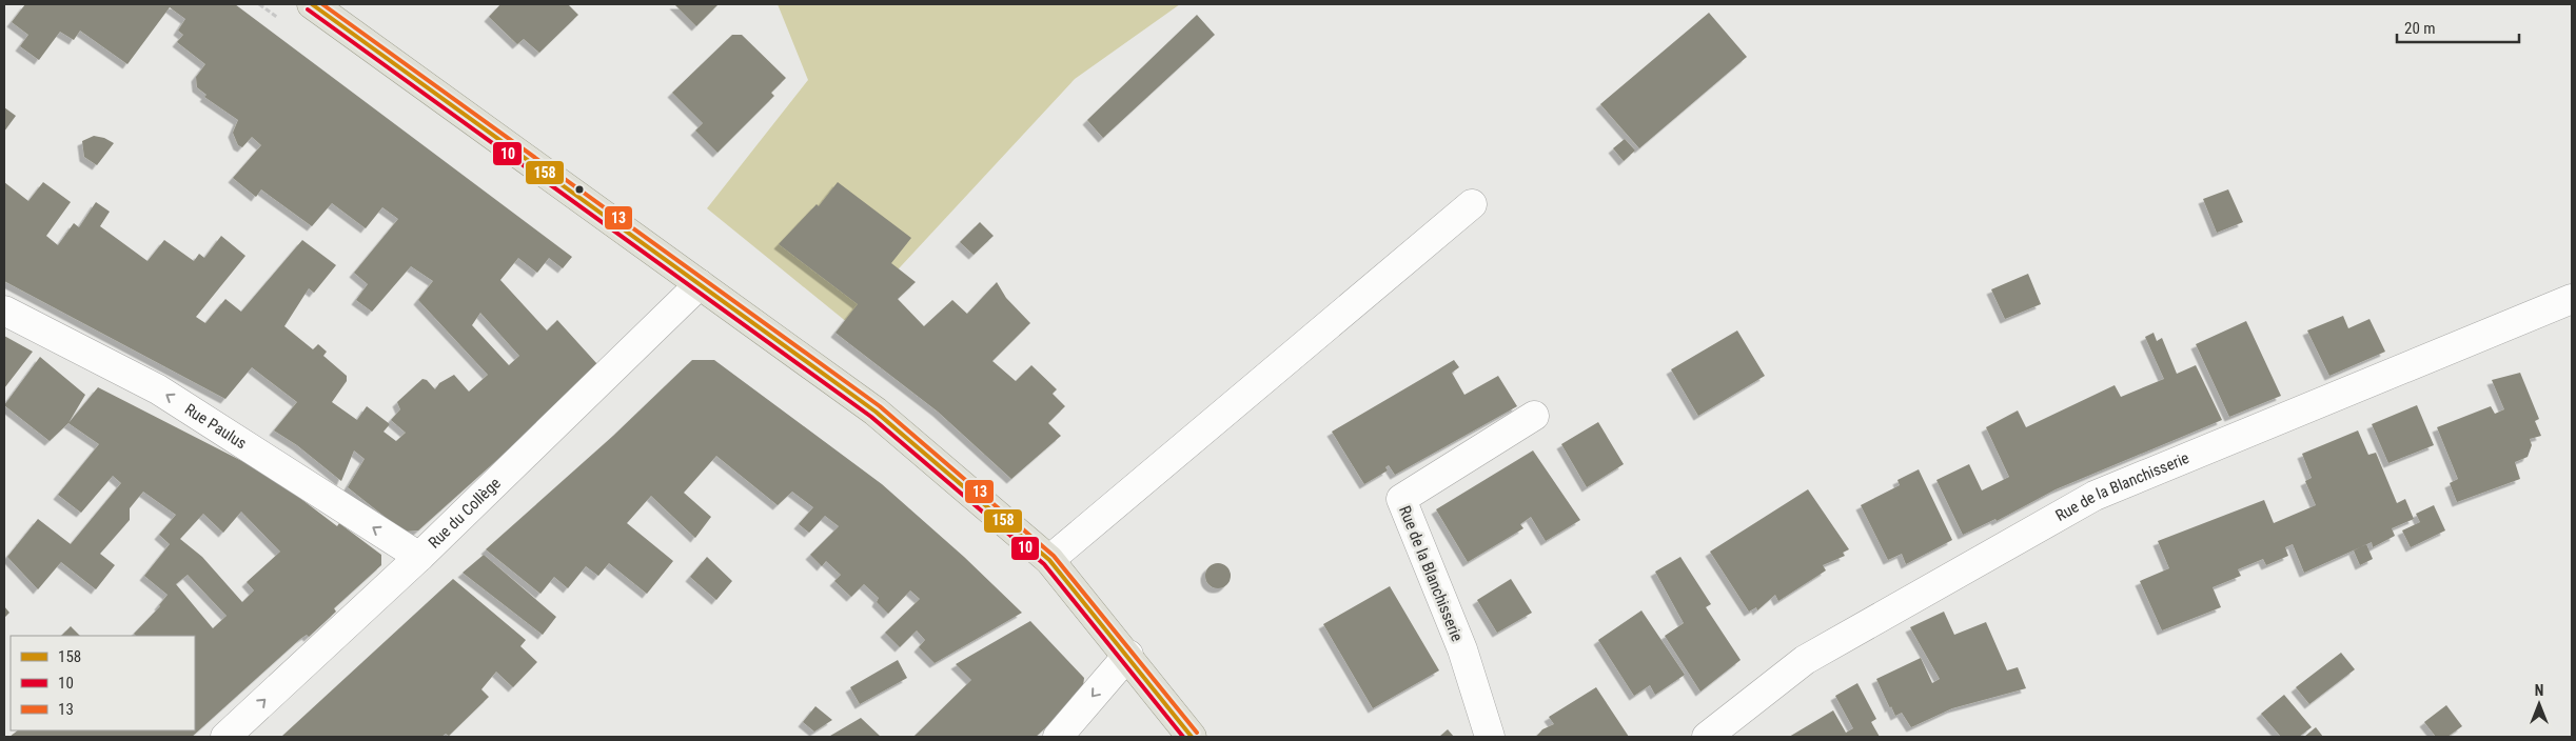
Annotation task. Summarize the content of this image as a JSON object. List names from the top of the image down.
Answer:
{
  "streets": {
    "street": ["Rue Paulus", "Rue de la Blanchisserie", "Rue du Collège"]
  },
  "crossings": [
    ["Rue Paulus", "Rue du Collège"]
  ],
  "one_way": ["Rue Paulus", "Rue du Collège"],
  "lines": ["transit line 158", "transit line 13", "transit line 10"],
  "legend": ["158", "10", "13"],
  "scale_bar": "20 m",
  "north": "top"
}
